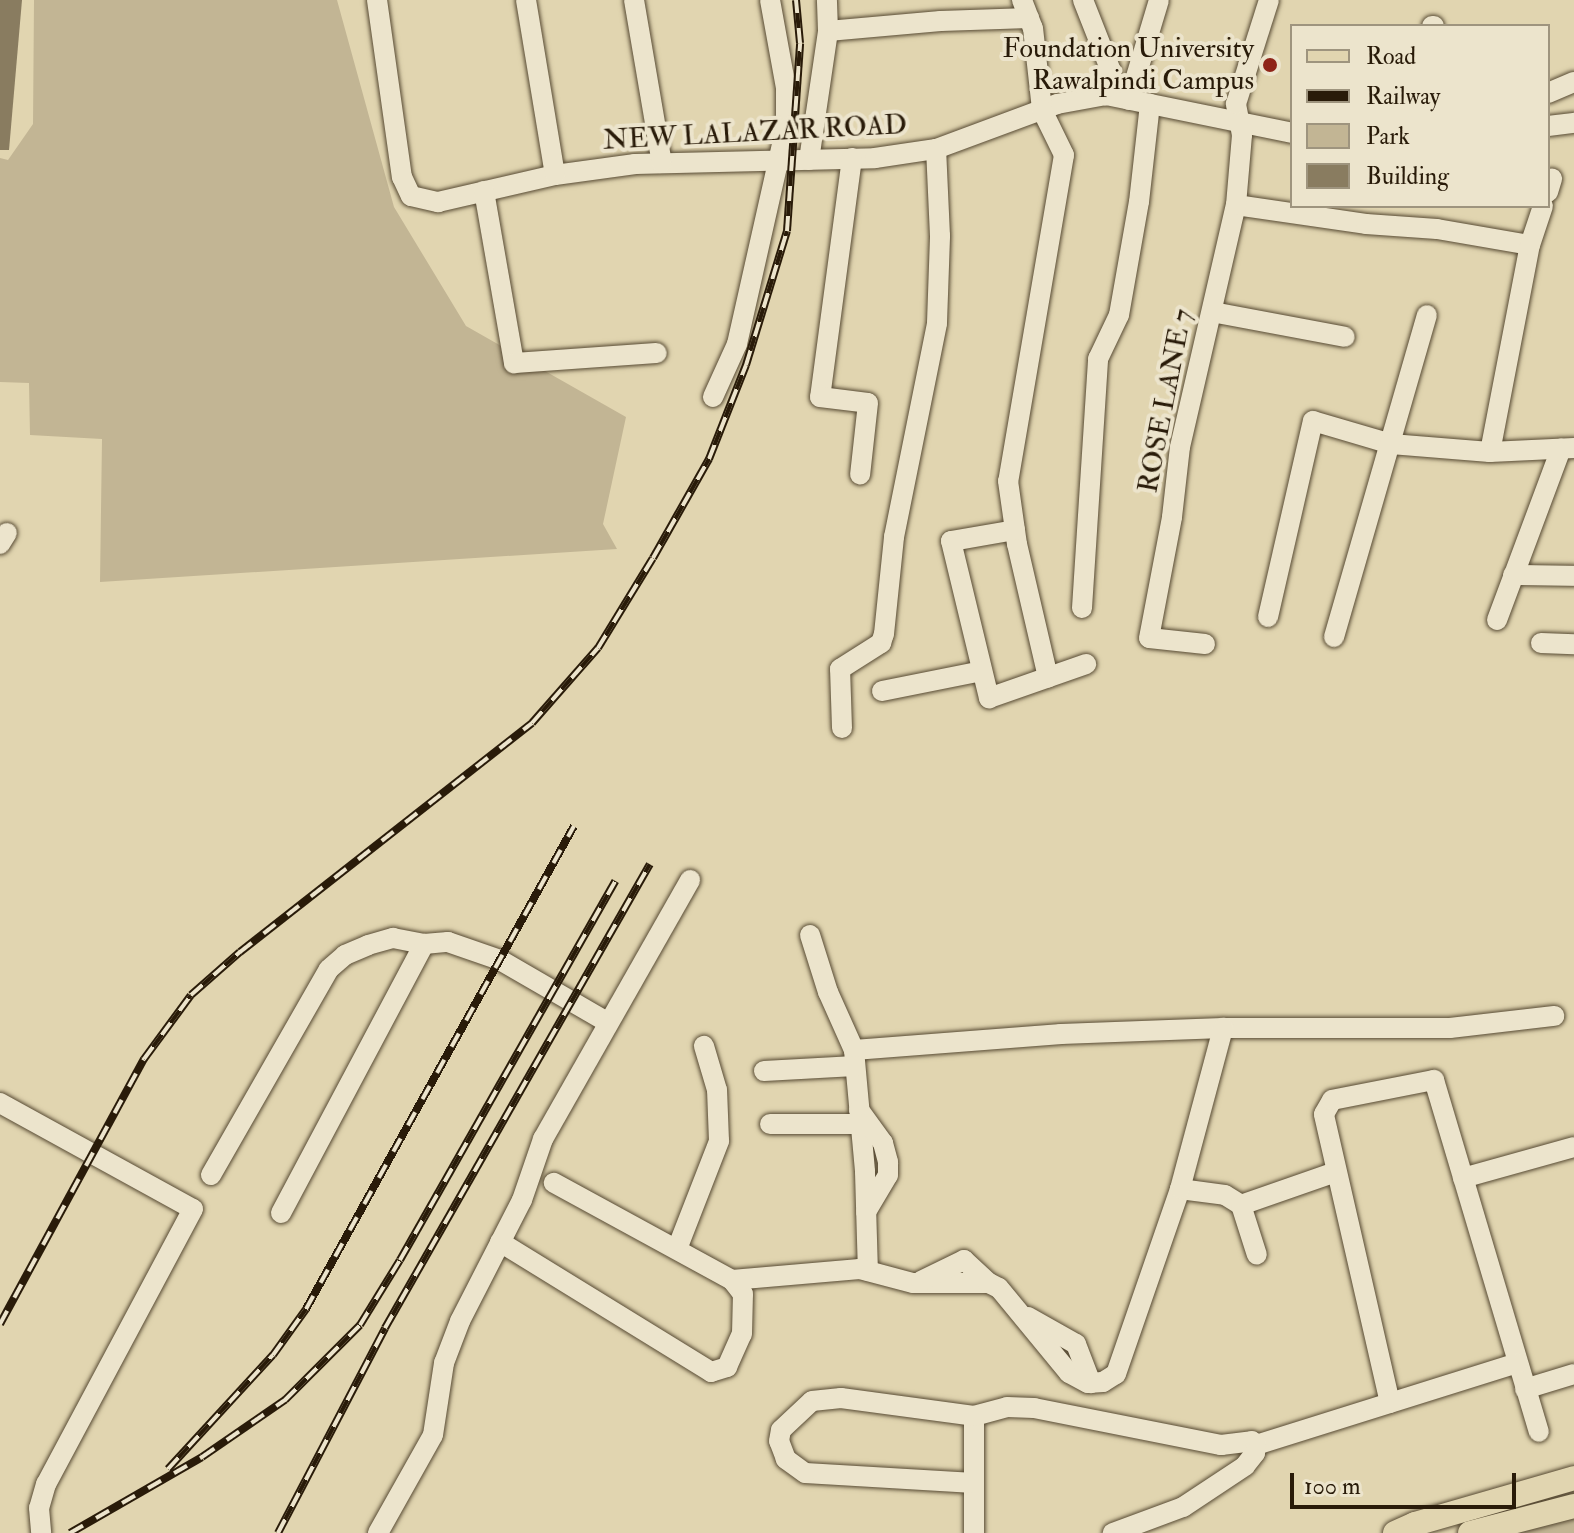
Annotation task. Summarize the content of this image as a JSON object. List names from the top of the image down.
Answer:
{
  "streets": {
    "street": ["NEW LALAZAR ROAD", "ROSE LANE 7"]
  },
  "crossings": [
    ["NEW LALAZAR ROAD", "ROSE LANE 7"]
  ],
  "places": ["Foundation University Rawalpindi Campus"],
  "legend": [
    "Road",
    "Railway",
    "Park",
    "Building"
  ],
  "scale_bar": "100 m"
}
